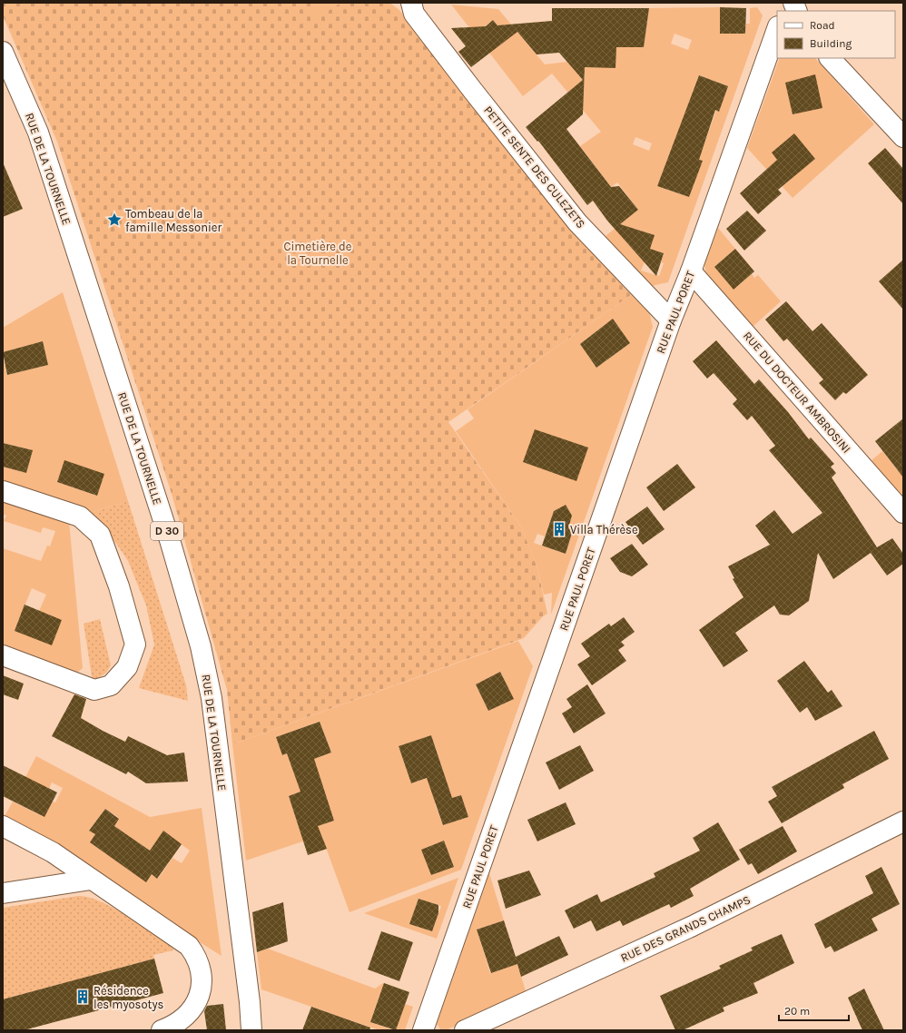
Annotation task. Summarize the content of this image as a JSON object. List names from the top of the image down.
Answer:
{
  "streets": {
    "street": [
      "PETITE SENTE DES CULEZETS",
      "RUE DE LA TOURNELLE",
      "RUE PAUL PORET",
      "RUE DU DOCTEUR AMBROSINI",
      "D 30",
      "RUE DES GRANDS CHAMPS"
    ]
  },
  "crossings": [
    ["PETITE SENTE DES CULEZETS", "RUE PAUL PORET"],
    ["RUE PAUL PORET", "RUE DU DOCTEUR AMBROSINI"]
  ],
  "parks": ["Cimetière de la Tournelle"],
  "places": {
    "place": ["Tombeau de la famille Messonier"],
    "building": ["Villa Thérèse", "Résidence les myosotys"]
  },
  "legend": ["Road", "Building"],
  "scale_bar": "20 m"
}
